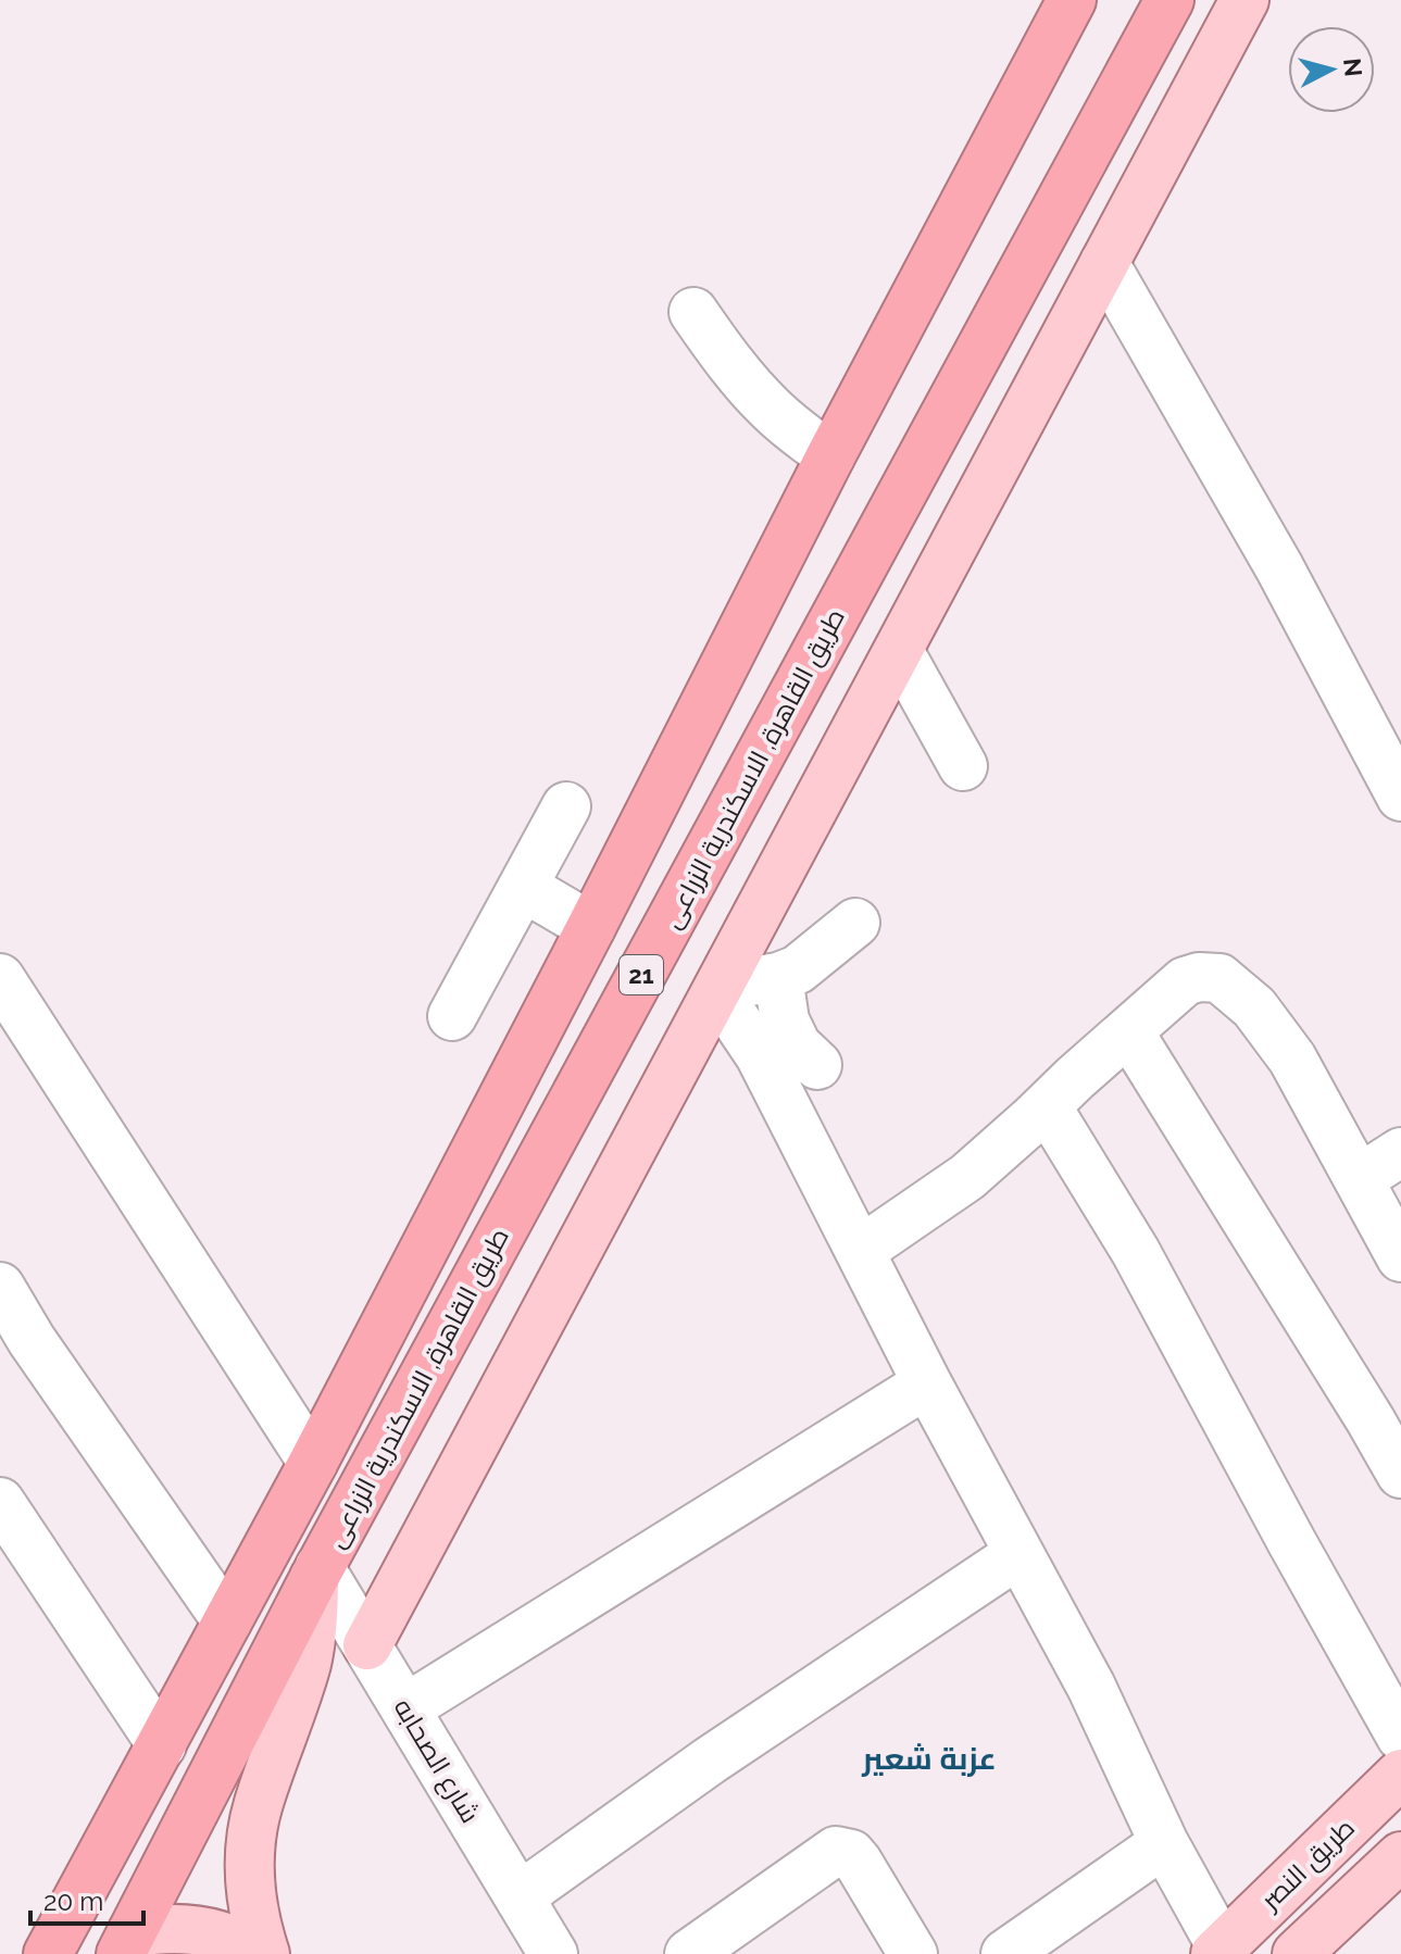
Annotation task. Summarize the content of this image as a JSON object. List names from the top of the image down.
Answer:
{
  "streets": {
    "highway": ["طريق القاهرة, الاسكندرية الزراعى", "21"],
    "main road": ["طريق النصر"],
    "street": ["شارع الصحابه"]
  },
  "crossings": [
    ["طريق القاهرة, الاسكندرية الزراعى", "شارع الصحابه"]
  ],
  "districts": ["عزبة شعير"],
  "scale_bar": "20 m",
  "north": "right"
}
